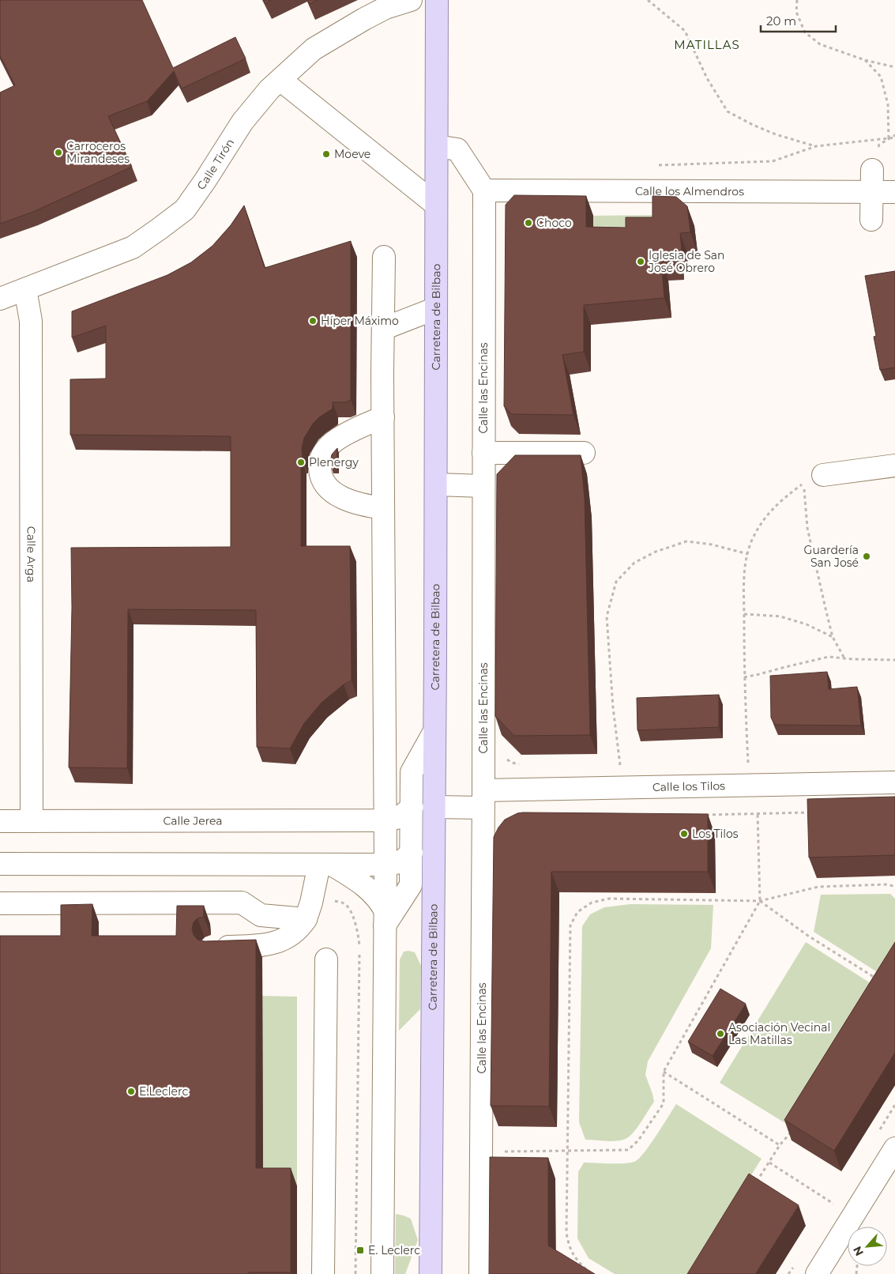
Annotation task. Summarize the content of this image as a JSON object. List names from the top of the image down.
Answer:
{
  "streets": {
    "main road": ["Carretera de Bilbao"],
    "street": [
      "Calle Tirón",
      "Calle los Almendros",
      "Calle las Encinas",
      "Calle Arga",
      "Calle los Tilos",
      "Calle Jerea"
    ]
  },
  "crossings": [
    ["Calle Tirón", "Calle Arga"],
    ["Calle los Almendros", "Calle las Encinas"],
    ["Carretera de Bilbao", "Calle los Tilos"],
    ["Calle las Encinas", "Calle los Tilos"],
    ["Calle Arga", "Calle Jerea"]
  ],
  "districts": ["MATILLAS"],
  "places": {
    "other": [
      "Carroceros Mirandeses",
      "Moeve",
      "Choco",
      "Iglesia de San José Obrero",
      "Híper Máximo",
      "Plenergy",
      "Guardería San José",
      "Los Tilos",
      "Asociación Vecinal Las Matillas",
      "E.Leclerc"
    ],
    "transit": ["E. Leclerc"]
  },
  "scale_bar": "20 m",
  "north": "bottom left"
}
